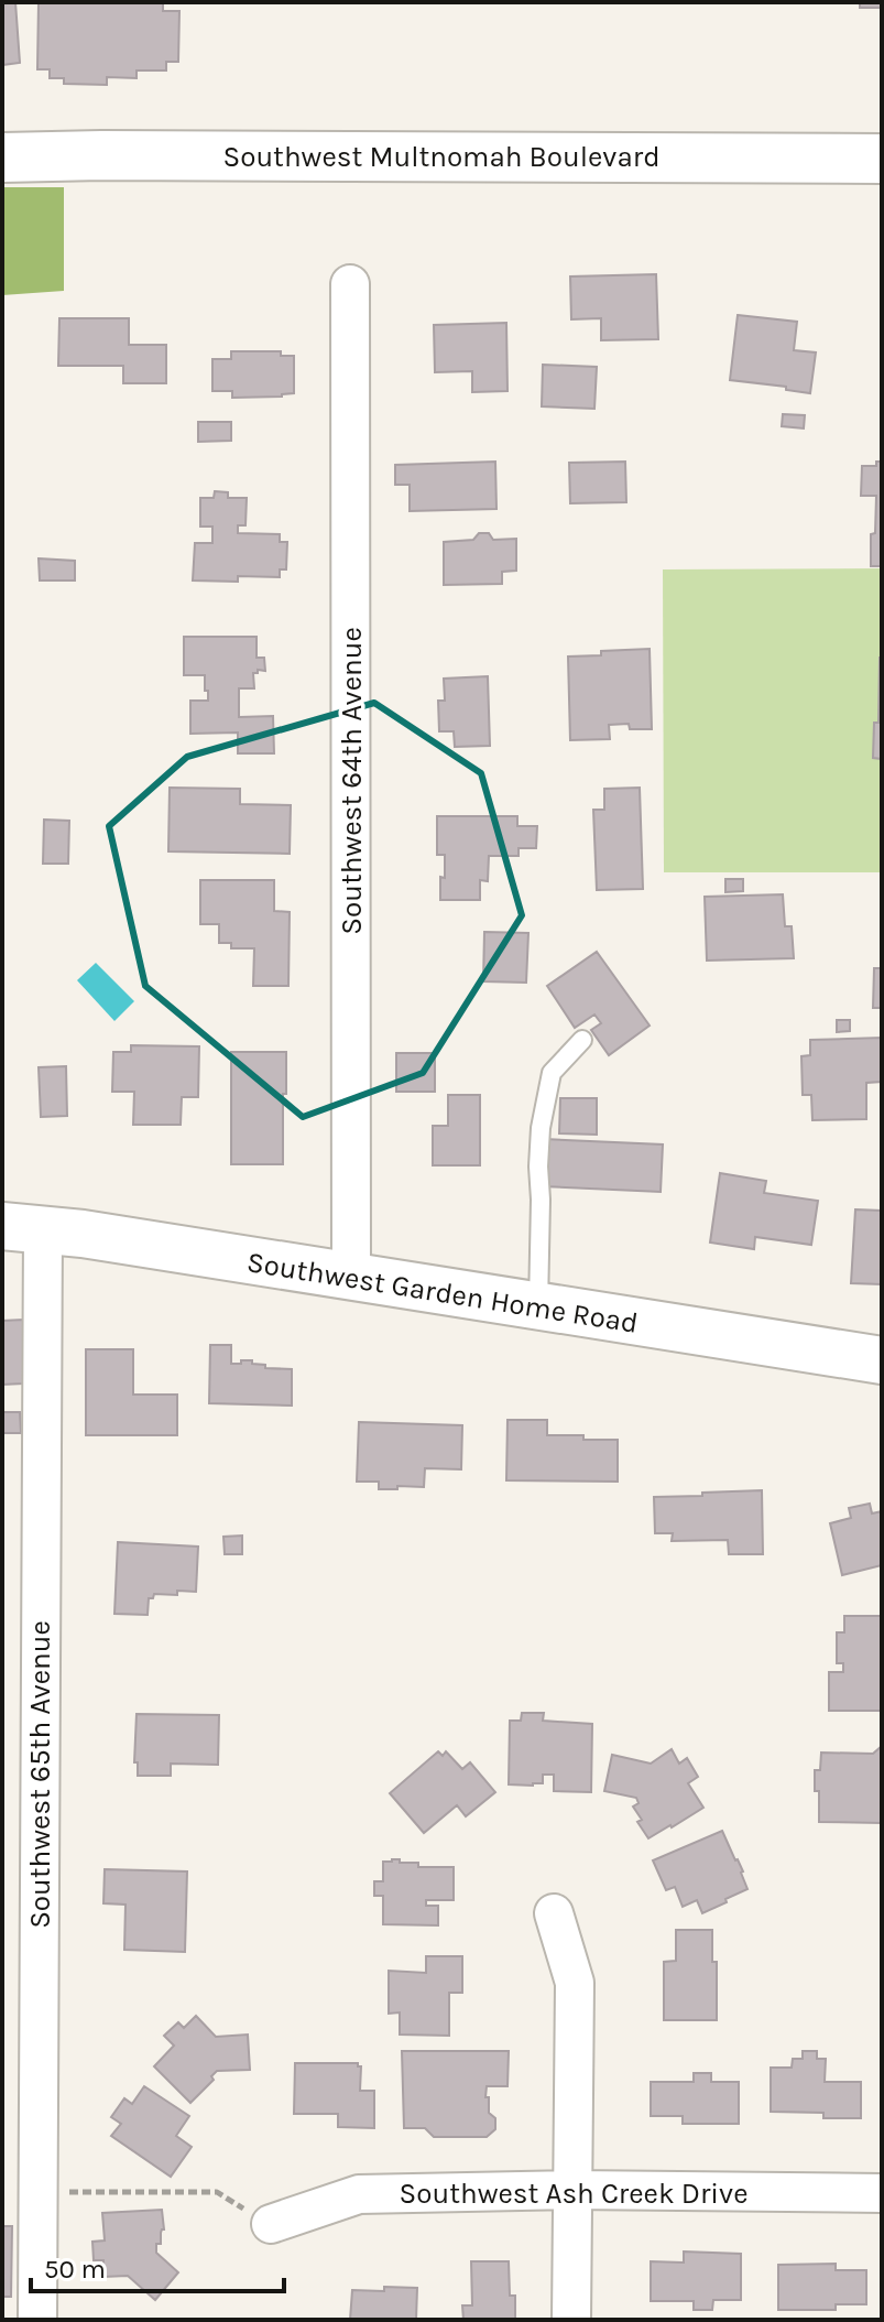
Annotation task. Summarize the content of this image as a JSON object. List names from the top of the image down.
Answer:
{
  "streets": {
    "main road": ["Southwest Multnomah Boulevard"],
    "street": [
      "Southwest 64th Avenue",
      "Southwest Garden Home Road",
      "Southwest 65th Avenue",
      "Southwest Ash Creek Drive"
    ]
  },
  "crossings": [
    ["Southwest 64th Avenue", "Southwest Garden Home Road"],
    ["Southwest Garden Home Road", "Southwest 65th Avenue"]
  ],
  "scale_bar": "50 m"
}
